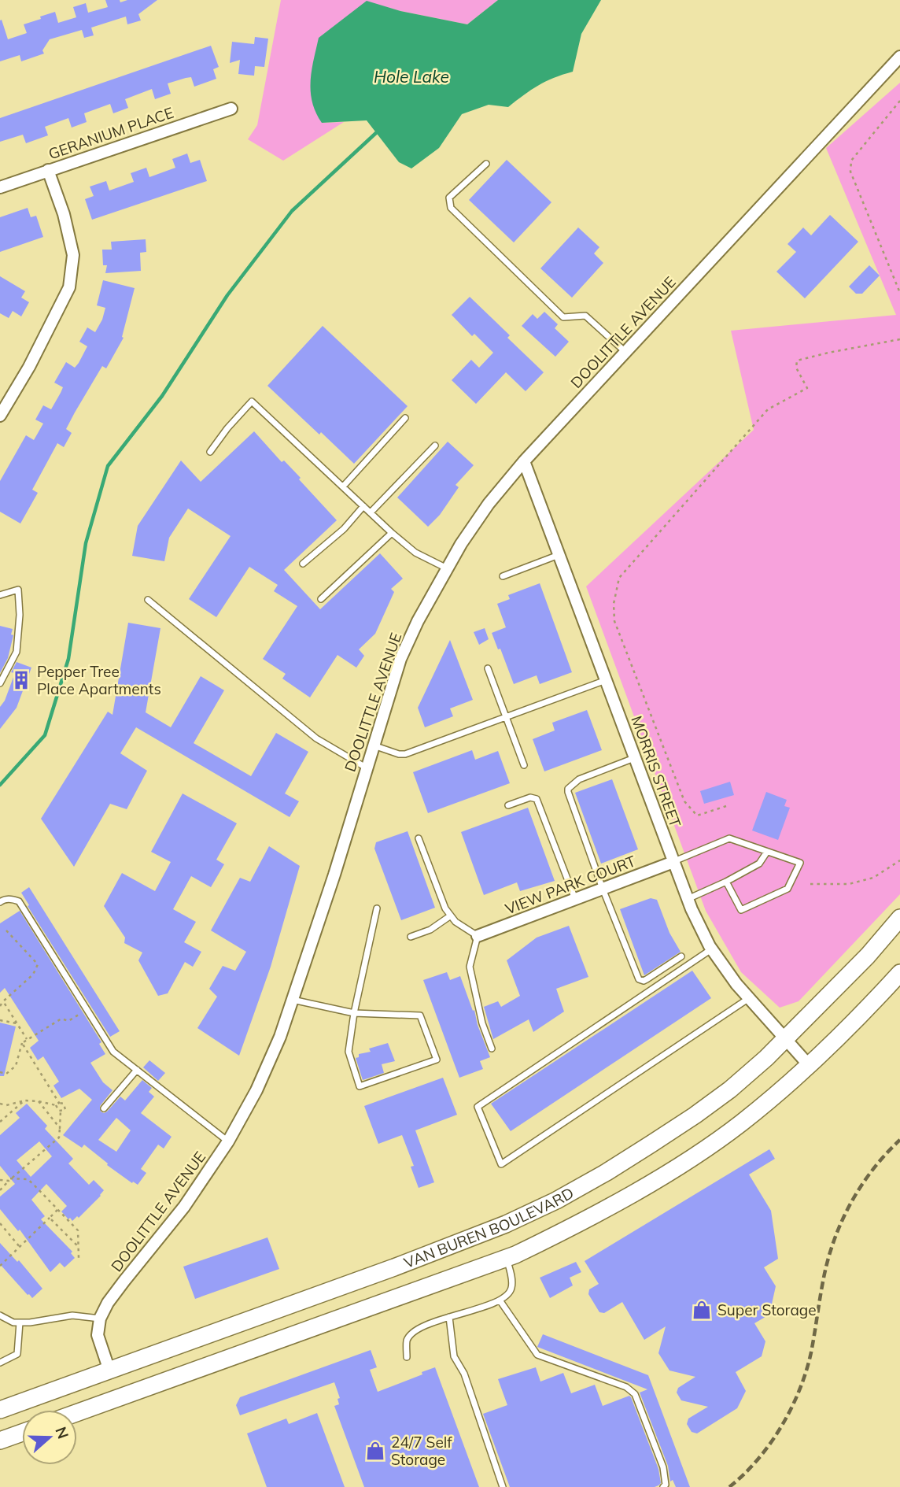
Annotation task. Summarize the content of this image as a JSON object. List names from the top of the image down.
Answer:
{
  "streets": {
    "main road": ["VAN BUREN BOULEVARD"],
    "street": [
      "GERANIUM PLACE",
      "DOOLITTLE AVENUE",
      "MORRIS STREET",
      "VIEW PARK COURT"
    ]
  },
  "crossings": [
    ["DOOLITTLE AVENUE", "MORRIS STREET"],
    ["MORRIS STREET", "VIEW PARK COURT"],
    ["MORRIS STREET", "VAN BUREN BOULEVARD"]
  ],
  "water": ["Hole Lake"],
  "places": {
    "building": ["Pepper Tree Place Apartments"],
    "shop": ["Super Storage", "24/7 Self Storage"]
  },
  "north": "right"
}
